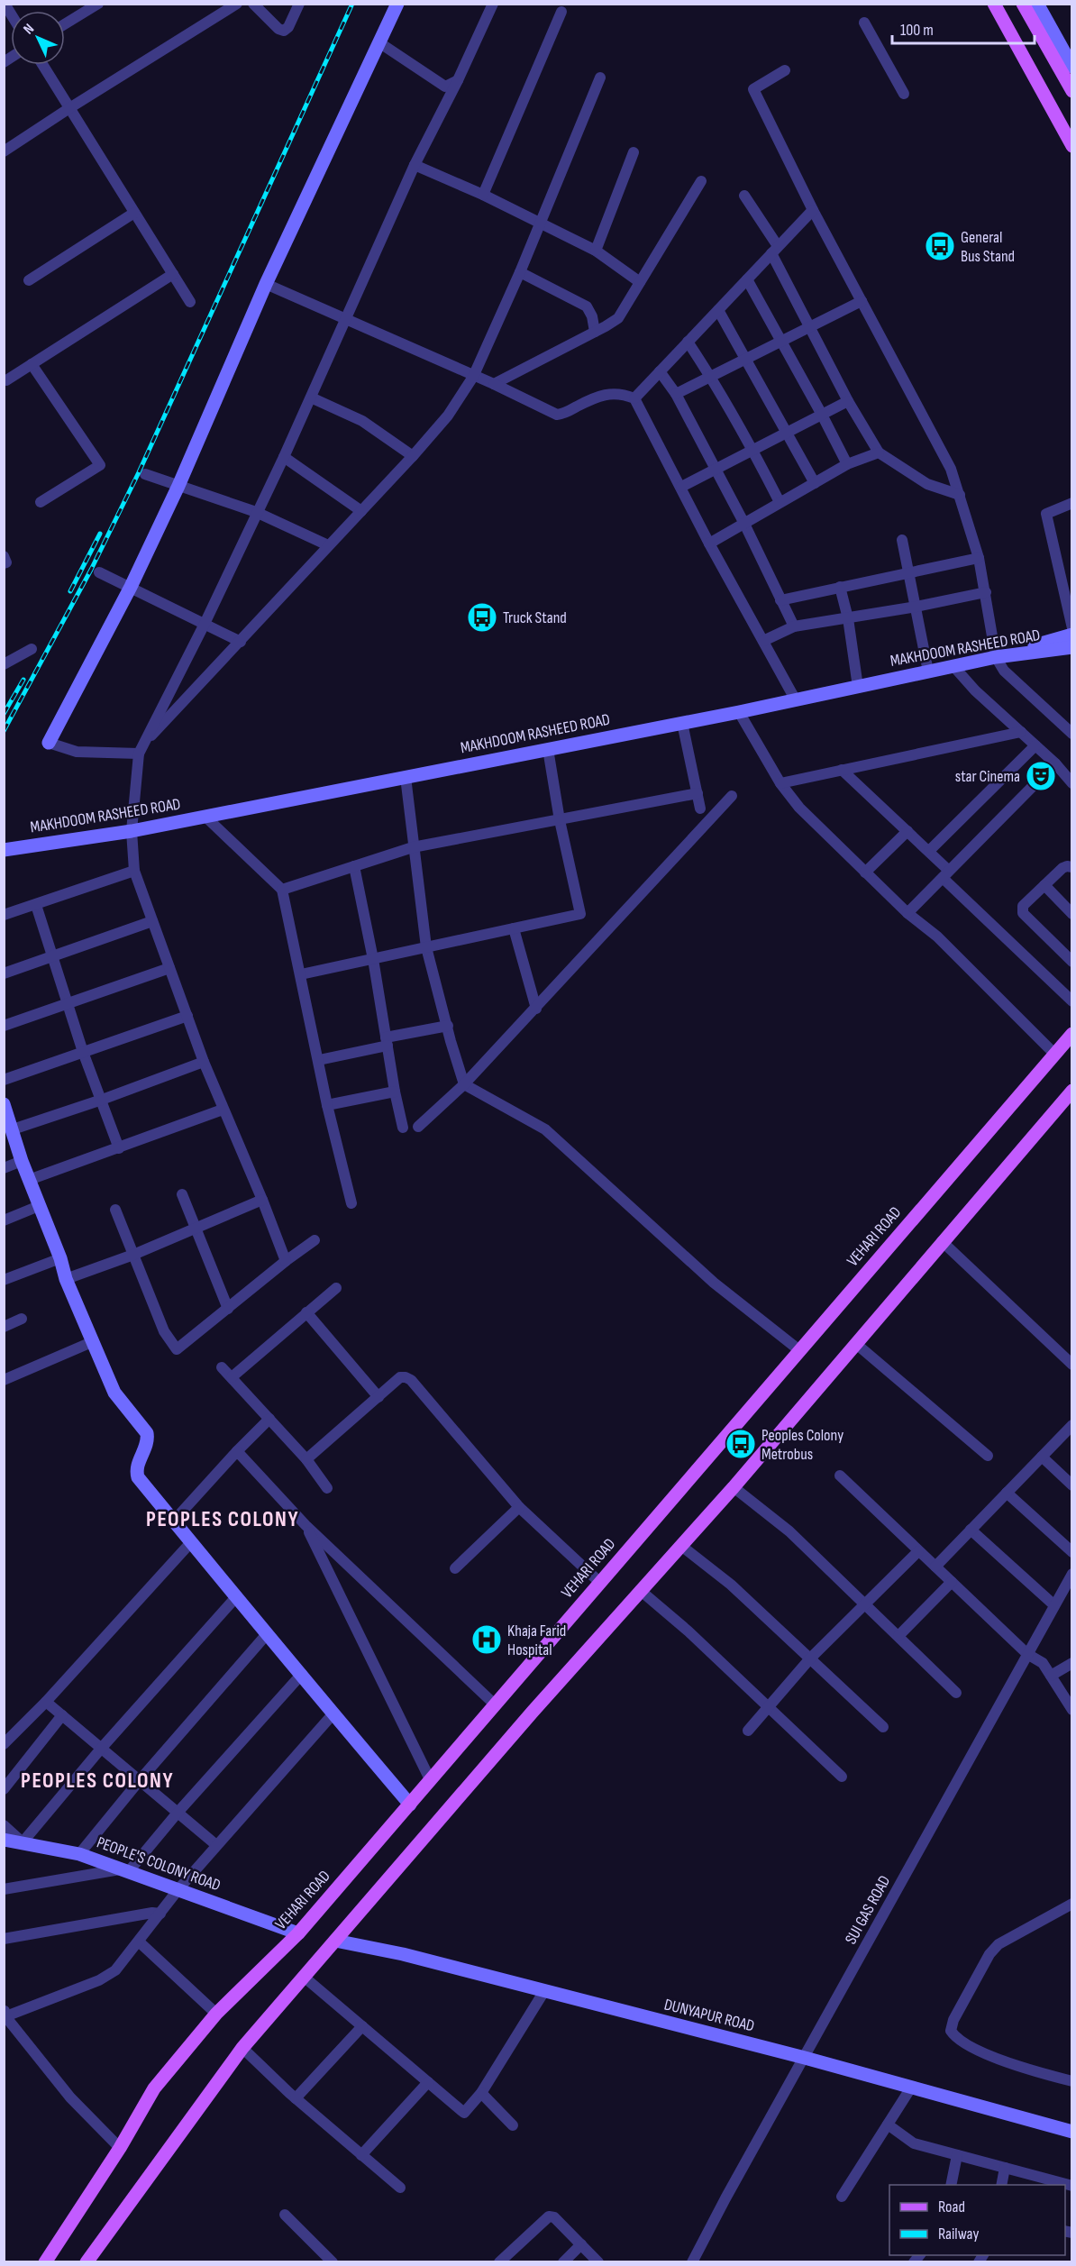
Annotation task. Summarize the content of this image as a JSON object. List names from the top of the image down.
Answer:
{
  "streets": {
    "main road": ["VEHARI ROAD"],
    "street": [
      "MAKHDOOM RASHEED ROAD",
      "PEOPLE'S COLONY ROAD",
      "SUI GAS ROAD",
      "DUNYAPUR ROAD"
    ]
  },
  "crossings": [
    ["VEHARI ROAD", "PEOPLE'S COLONY ROAD"],
    ["SUI GAS ROAD", "DUNYAPUR ROAD"]
  ],
  "districts": ["PEOPLES COLONY", "PEOPLES COLONY"],
  "places": {
    "bus stop": ["General Bus Stand", "Truck Stand", "Peoples Colony Metrobus"],
    "theatre": ["star Cinema"],
    "hospital": ["Khaja Farid Hospital"]
  },
  "legend": ["Road", "Railway"],
  "scale_bar": "100 m",
  "north": "top left"
}
